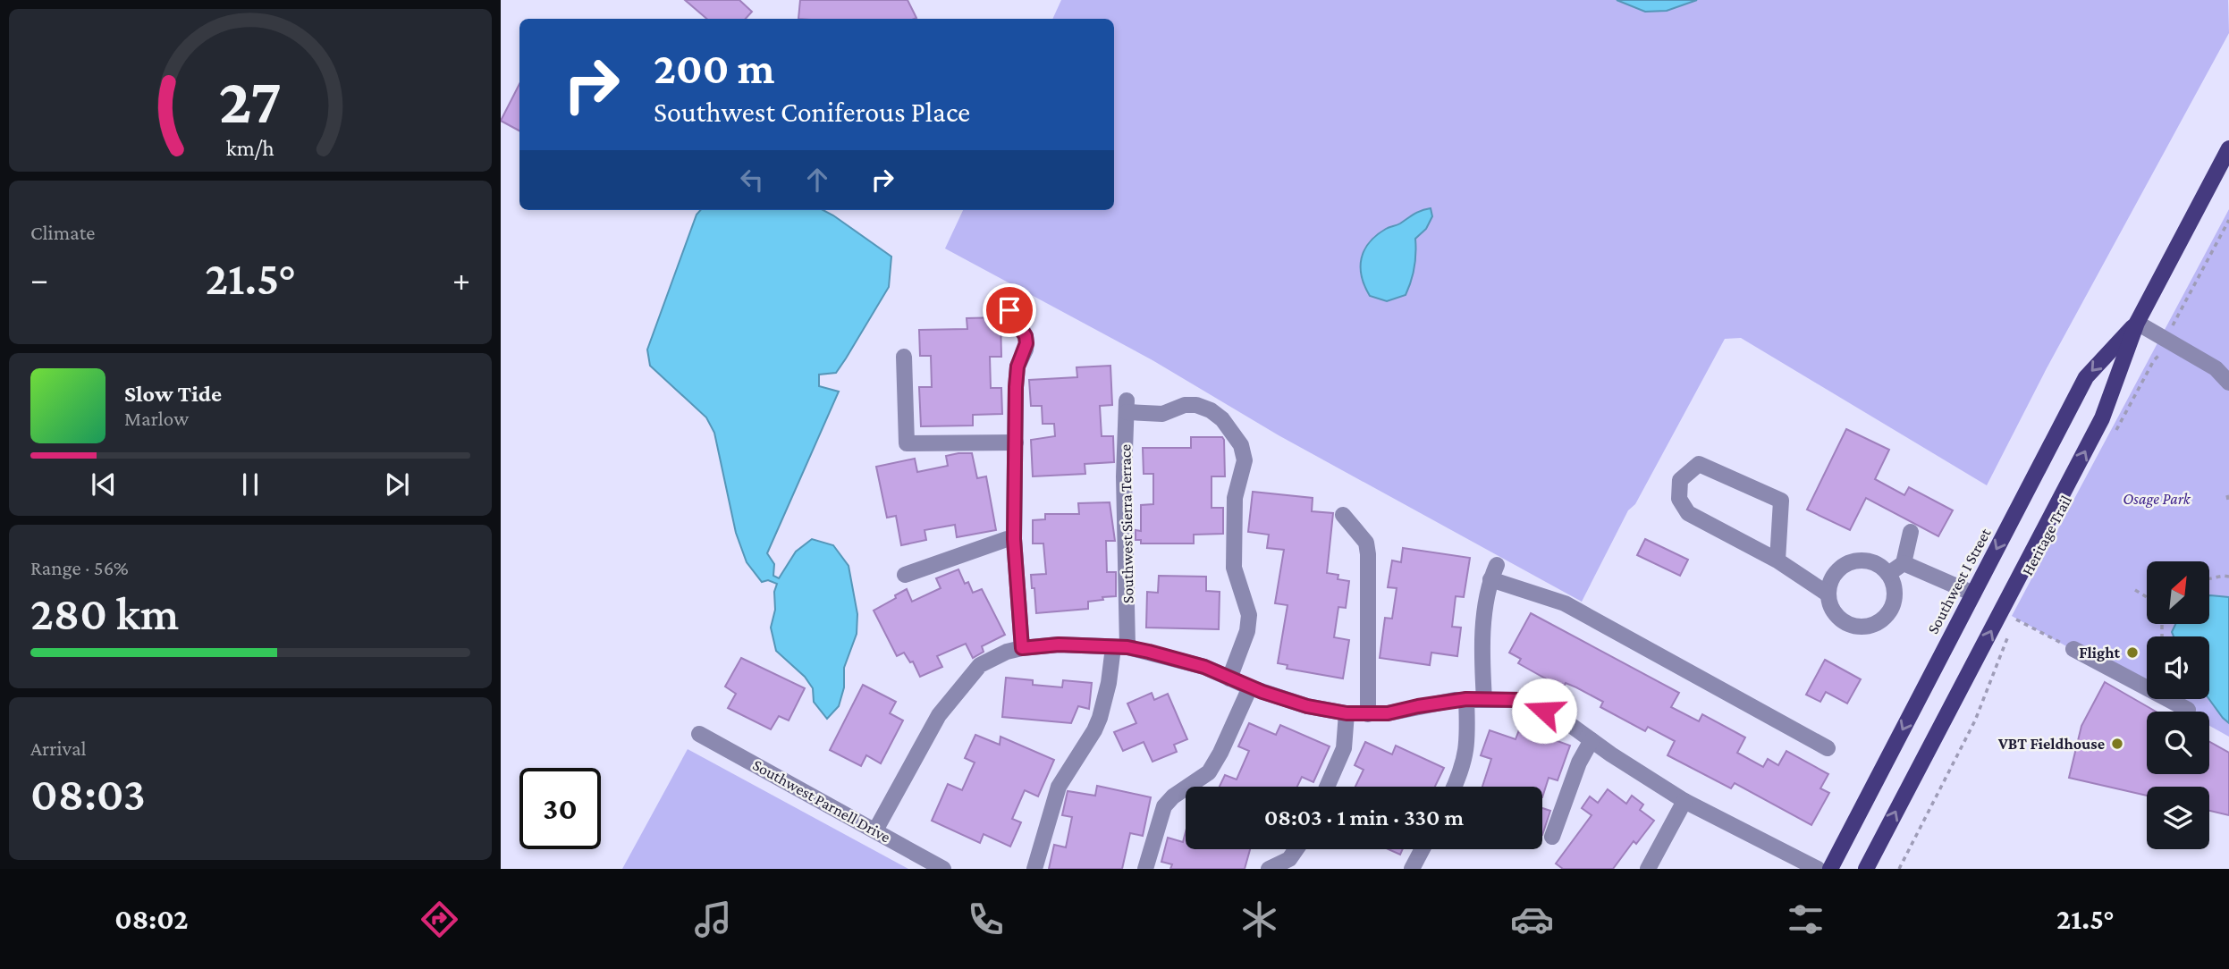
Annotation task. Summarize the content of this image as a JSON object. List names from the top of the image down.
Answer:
{
  "streets": {
    "main road": ["Southwest I Street"],
    "street": ["Southwest Sierra Terrace", "Southwest Parnell Drive"]
  },
  "parks": ["Osage Park"],
  "places": ["Flight", "VBT Fieldhouse"],
  "north": "top right",
  "page": {
    "turn": ["200 m", "Southwest Coniferous Place"],
    "tile": [
      "Climate",
      ["Range · 56%", "280 km"],
      ["Arrival", "08:03"]
    ],
    "heat": ["−", "21.5°", "+"],
    "song": ["Slow Tide", "Marlow"],
    "limit": "30",
    "trip": "08:03 · 1 min · 330 m",
    "tabs": ["08:02", "21.5°"],
    "gauge": ["27", "km/h"]
  }
}
